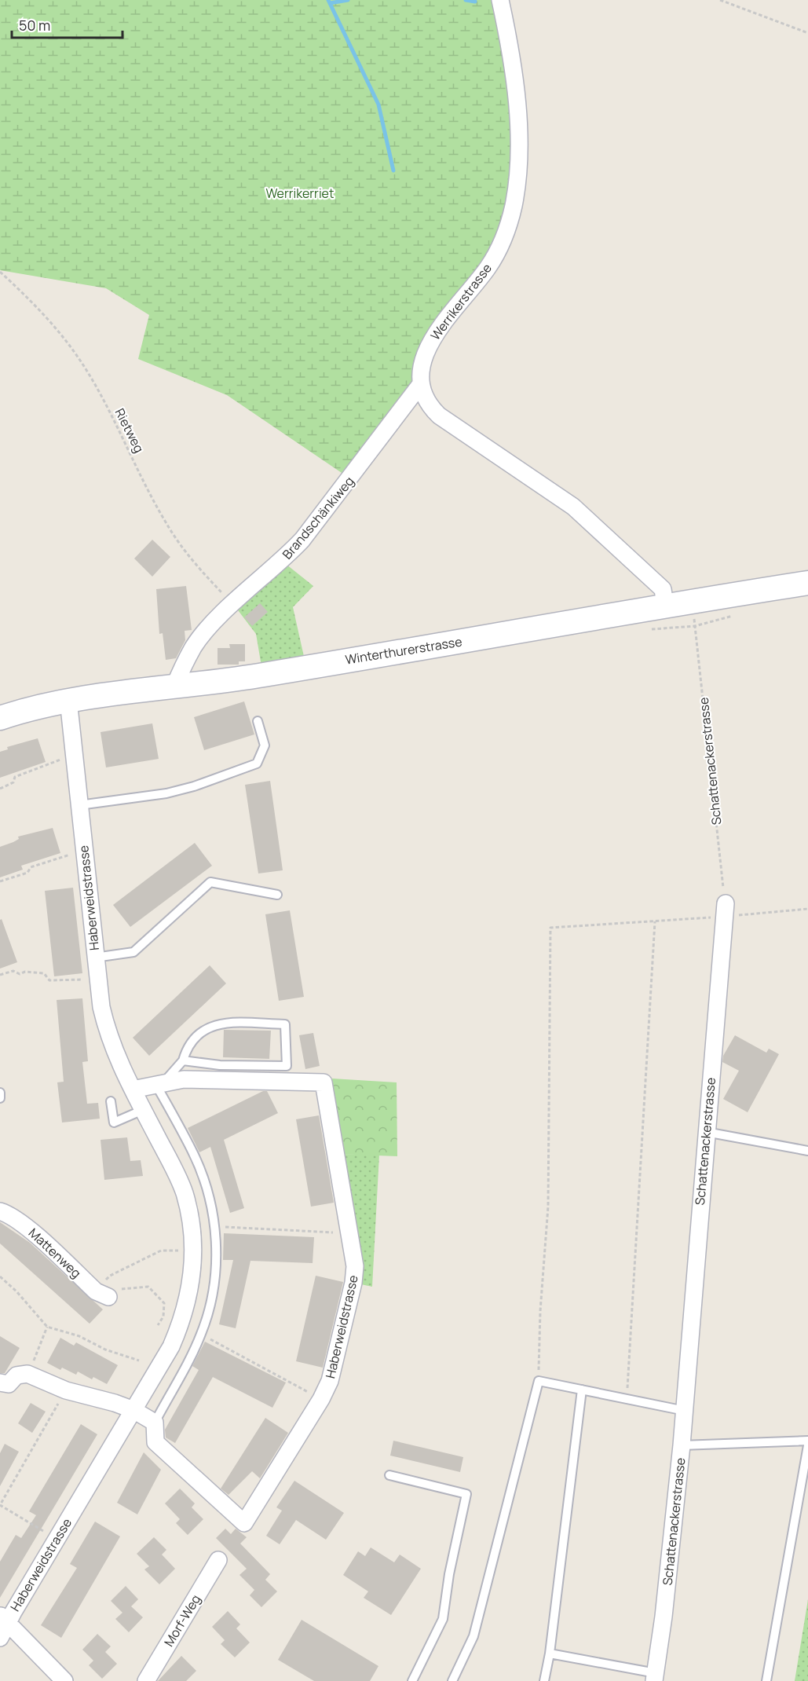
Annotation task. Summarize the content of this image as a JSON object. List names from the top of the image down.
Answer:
{
  "streets": {
    "main road": ["Winterthurerstrasse"],
    "street": [
      "Werrikerstrasse",
      "Brandschänkiweg",
      "Schattenackerstrasse",
      "Haberweidstrasse",
      "Mattenweg",
      "Morf-Weg"
    ],
    "path": ["Rietweg"]
  },
  "crossings": [
    ["Werrikerstrasse", "Brandschänkiweg"],
    ["Werrikerstrasse", "Winterthurerstrasse"],
    ["Rietweg", "Brandschänkiweg"],
    ["Brandschänkiweg", "Winterthurerstrasse"],
    ["Winterthurerstrasse", "Schattenackerstrasse"],
    ["Winterthurerstrasse", "Haberweidstrasse"]
  ],
  "parks": ["Werrikerriet"],
  "scale_bar": "50 m"
}
